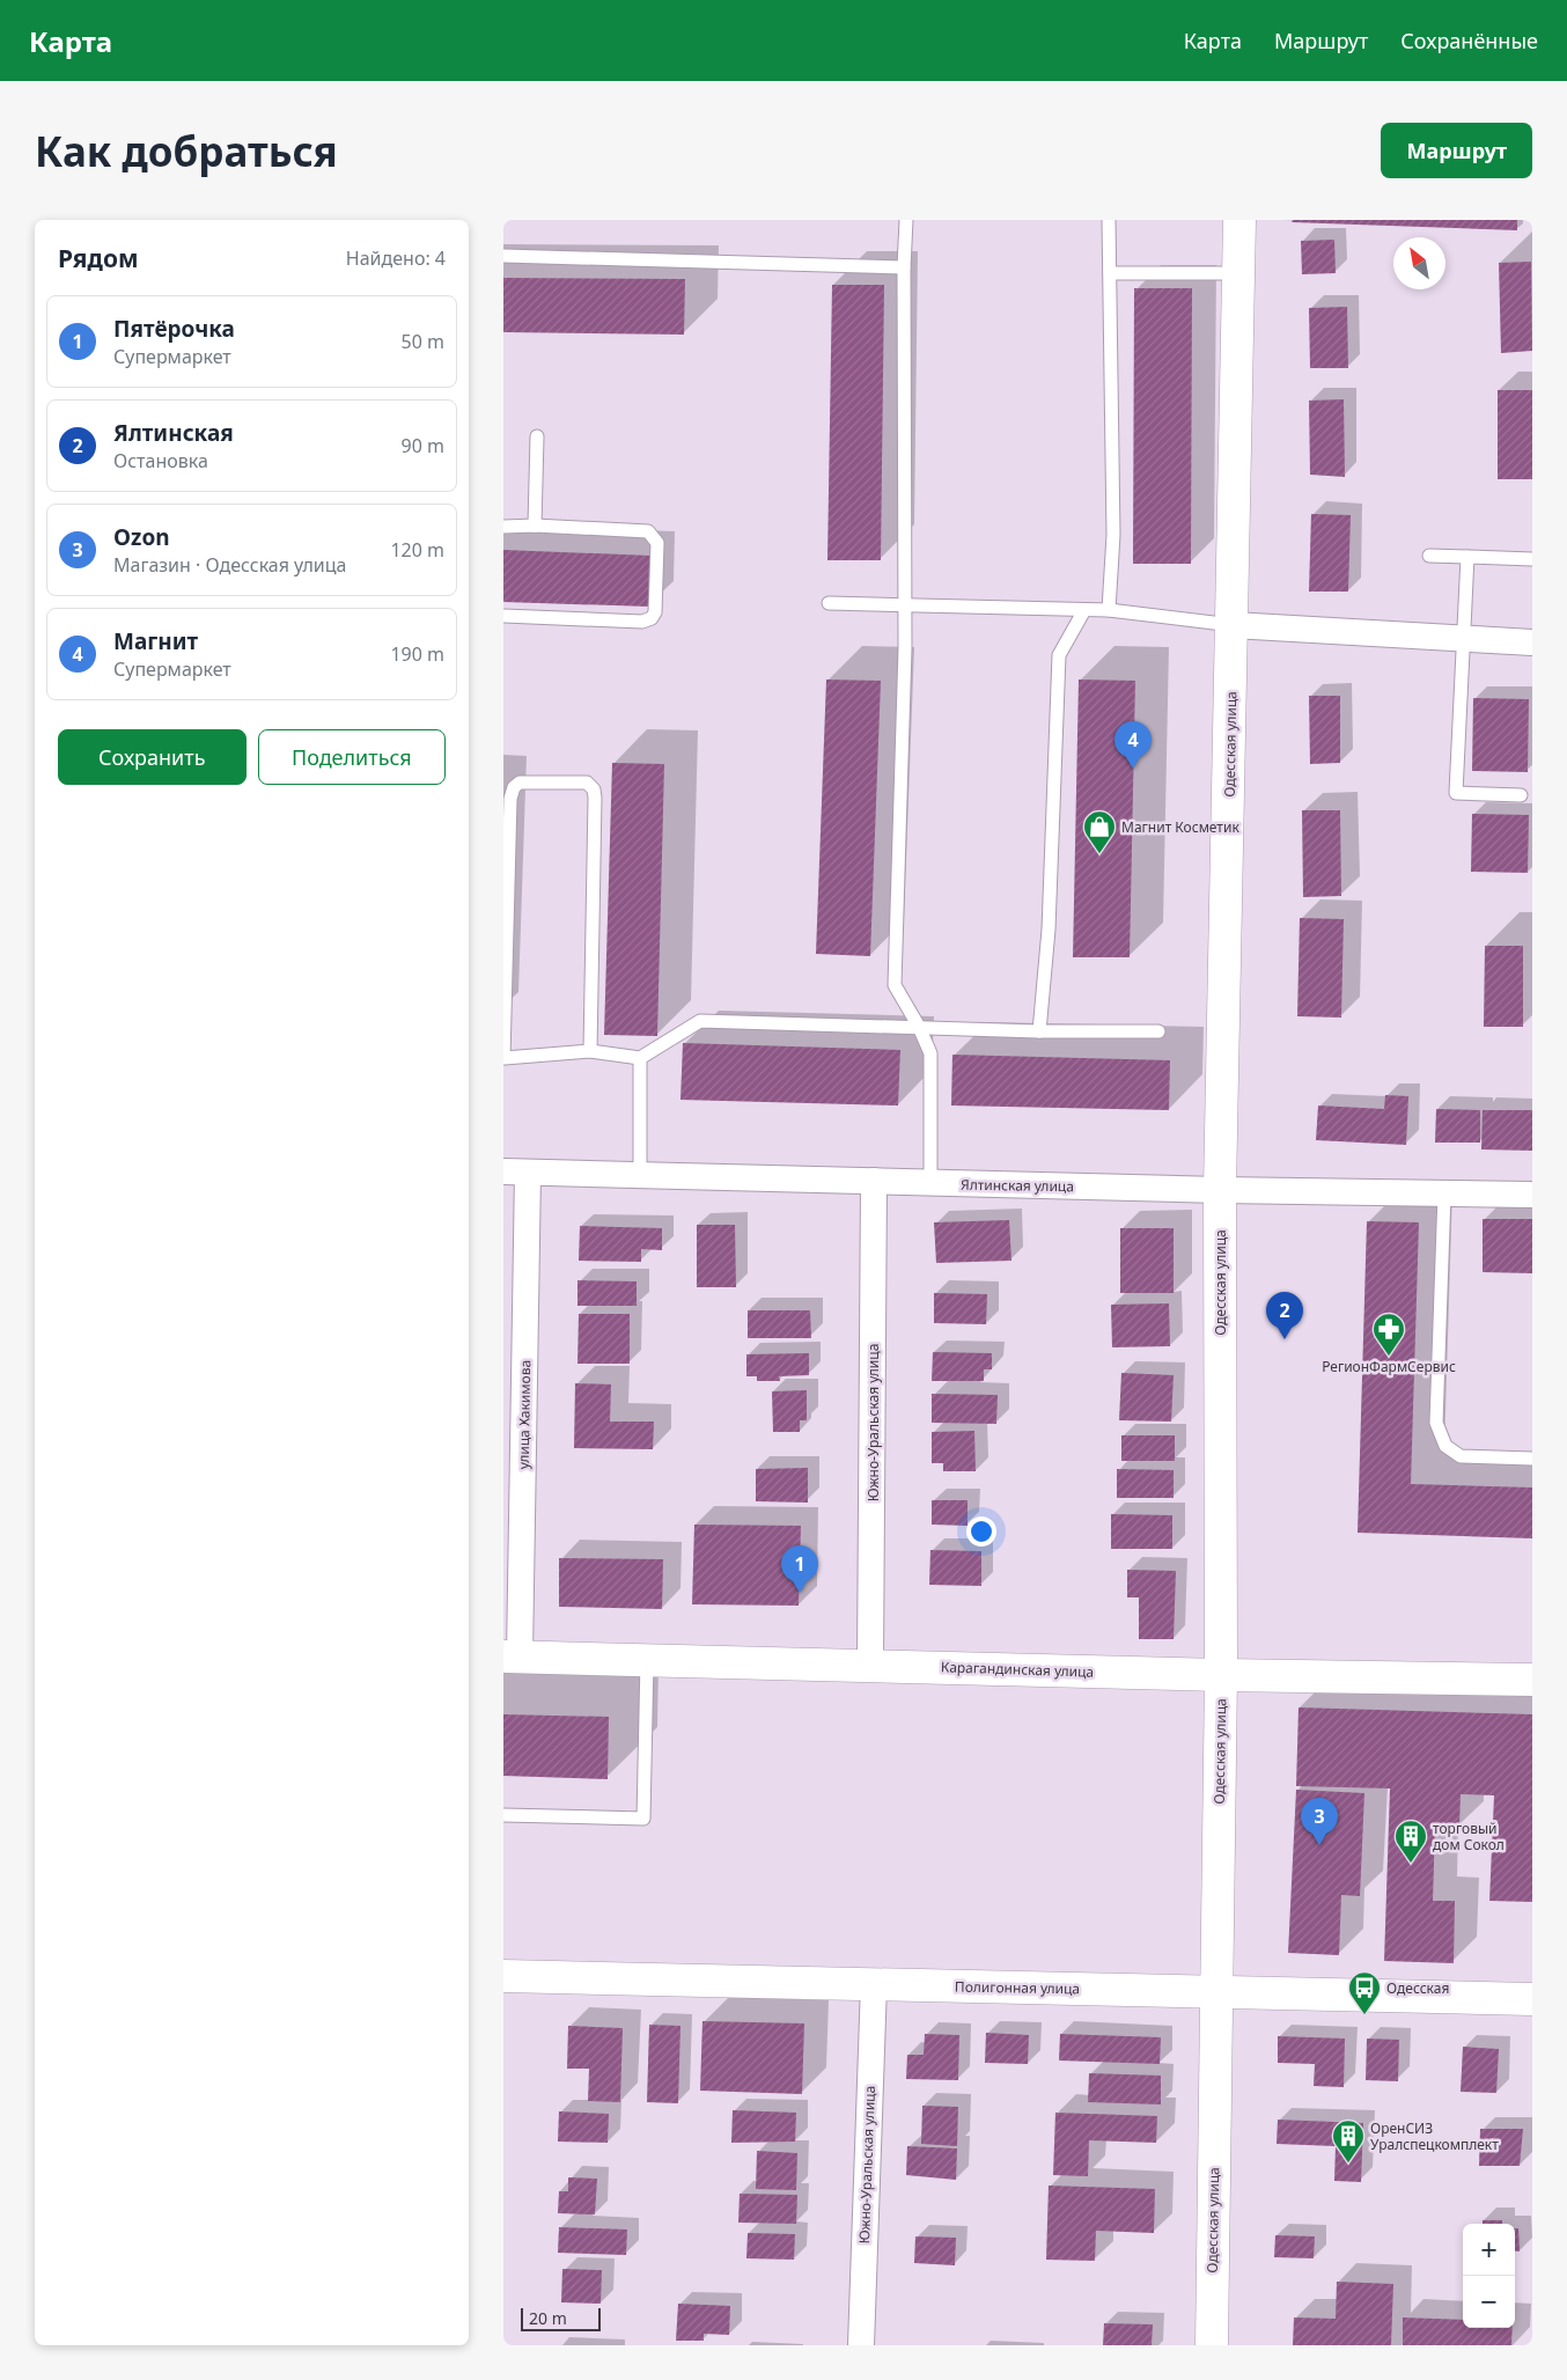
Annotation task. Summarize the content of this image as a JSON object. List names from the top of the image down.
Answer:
{
  "streets": {
    "street": [
      "Одесская улица",
      "Ялтинская улица",
      "улица Хакимова",
      "Южно-Уральская улица",
      "Карагандинская улица",
      "Полигонная улица"
    ]
  },
  "crossings": [
    ["Одесская улица", "Ялтинская улица"],
    ["Одесская улица", "Карагандинская улица"],
    ["Одесская улица", "Полигонная улица"],
    ["Ялтинская улица", "улица Хакимова"],
    ["Ялтинская улица", "Южно-Уральская улица"],
    ["улица Хакимова", "Карагандинская улица"],
    ["Южно-Уральская улица", "Карагандинская улица"],
    ["Южно-Уральская улица", "Полигонная улица"]
  ],
  "places": {
    "shop": ["Магнит Косметик"],
    "pharmacy": ["РегионФармСервис"],
    "building": ["торговый дом Сокол", "ОренСИЗ Уралспецкомплект"],
    "bus stop": ["Одесская"]
  },
  "scale_bar": "20 m",
  "north": "top left",
  "page": {
    "header": "Карта",
    "nav": ["Карта", "Маршрут", "Сохранённые"],
    "buttons": [
      "Маршрут",
      ["Сохранить", "Поделиться"]
    ],
    "title": "Как добраться",
    "heading": ["Рядом", "Найдено: 4"],
    "list": [
      {
        "mark": "1",
        "name": "Пятёрочка",
        "note": "Супермаркет",
        "value": "50 m"
      },
      {
        "mark": "2",
        "name": "Ялтинская",
        "note": "Остановка",
        "value": "90 m"
      },
      {
        "mark": "3",
        "name": "Ozon",
        "note": "Магазин · Одесская улица",
        "value": "120 m"
      },
      {
        "mark": "4",
        "name": "Магнит",
        "note": "Супермаркет",
        "value": "190 m"
      }
    ],
    "pins": [
      "4",
      "2",
      "1",
      "3"
    ],
    "map_buttons": ["+", "−"],
    "scale": "20 m"
  }
}
